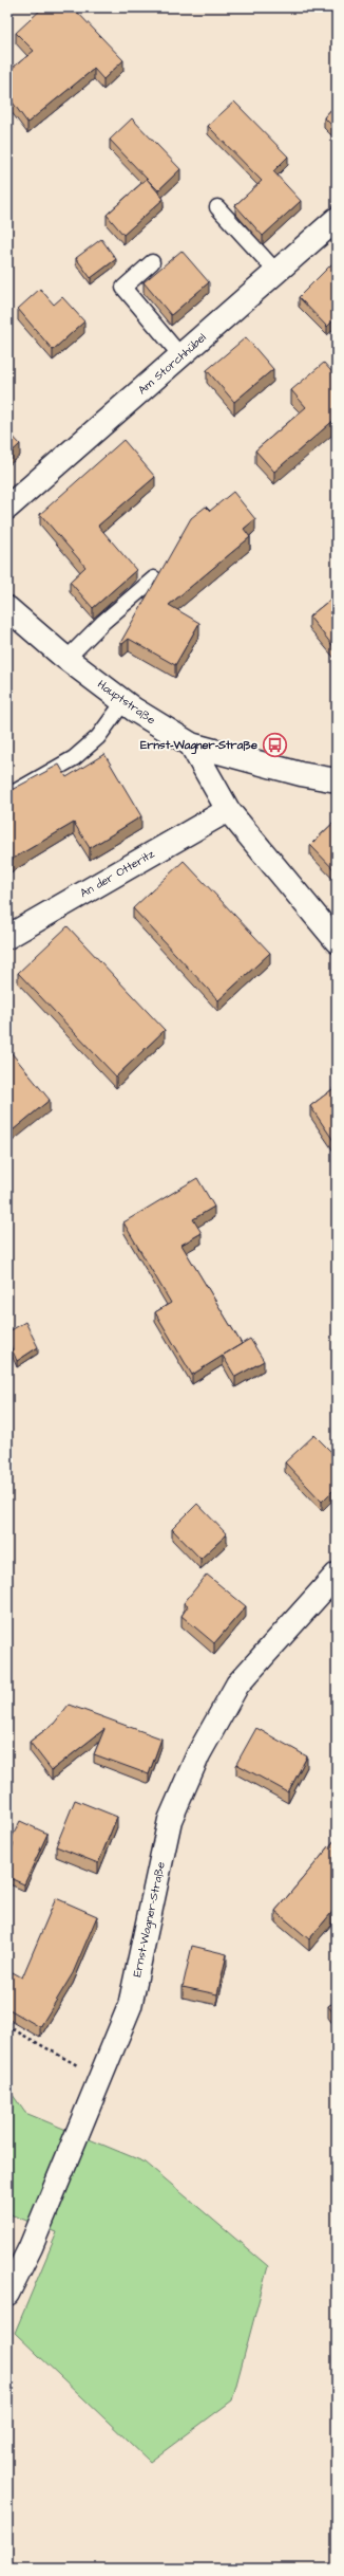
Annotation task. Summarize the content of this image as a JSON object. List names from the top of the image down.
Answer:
{
  "streets": {
    "street": [
      "Am Storchhübel",
      "Hauptstraße",
      "An der Otteritz",
      "Ernst-Wagner-Straße"
    ]
  },
  "places": {
    "bus stop": ["Ernst-Wagner-Straße"]
  }
}
